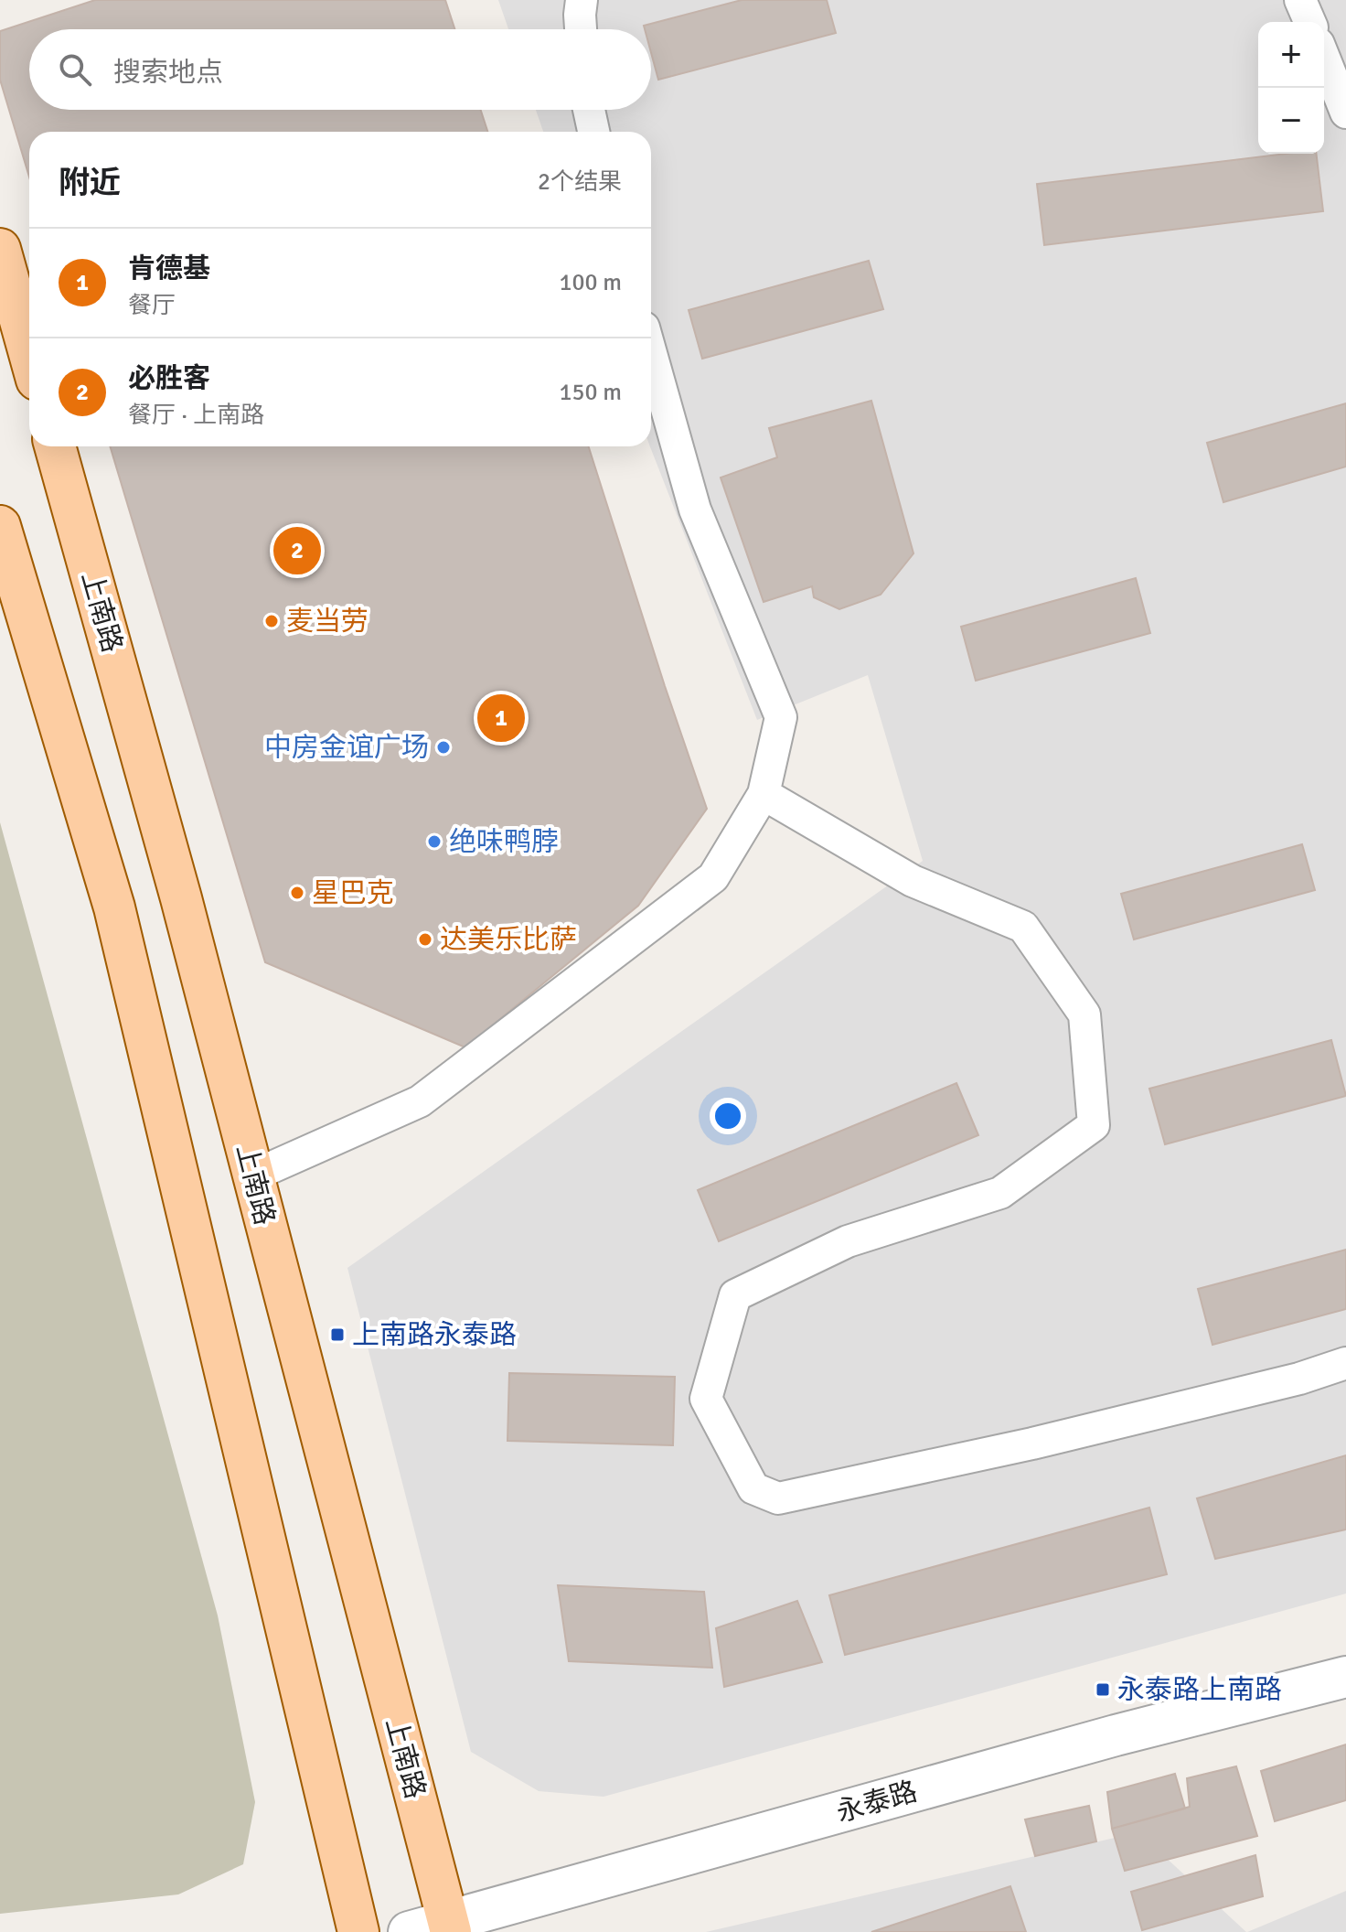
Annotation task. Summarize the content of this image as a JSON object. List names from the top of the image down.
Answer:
{
  "streets": {
    "main road": ["上南路"],
    "street": ["永泰路"]
  },
  "crossings": [
    ["上南路", "永泰路"]
  ],
  "places": {
    "other": [
      "麦当劳",
      "中房金谊广场",
      "绝味鸭脖",
      "星巴克",
      "达美乐比萨"
    ],
    "transit": ["上南路永泰路", "永泰路上南路"]
  },
  "page": {
    "map_buttons": ["+", "−"],
    "search": "搜索地点",
    "heading": ["附近", "2个结果"],
    "list": [
      {
        "mark": "1",
        "name": "肯德基",
        "note": "餐厅",
        "value": "100 m"
      },
      {
        "mark": "2",
        "name": "必胜客",
        "note": "餐厅 · 上南路",
        "value": "150 m"
      }
    ],
    "pins": ["2", "1"]
  }
}
